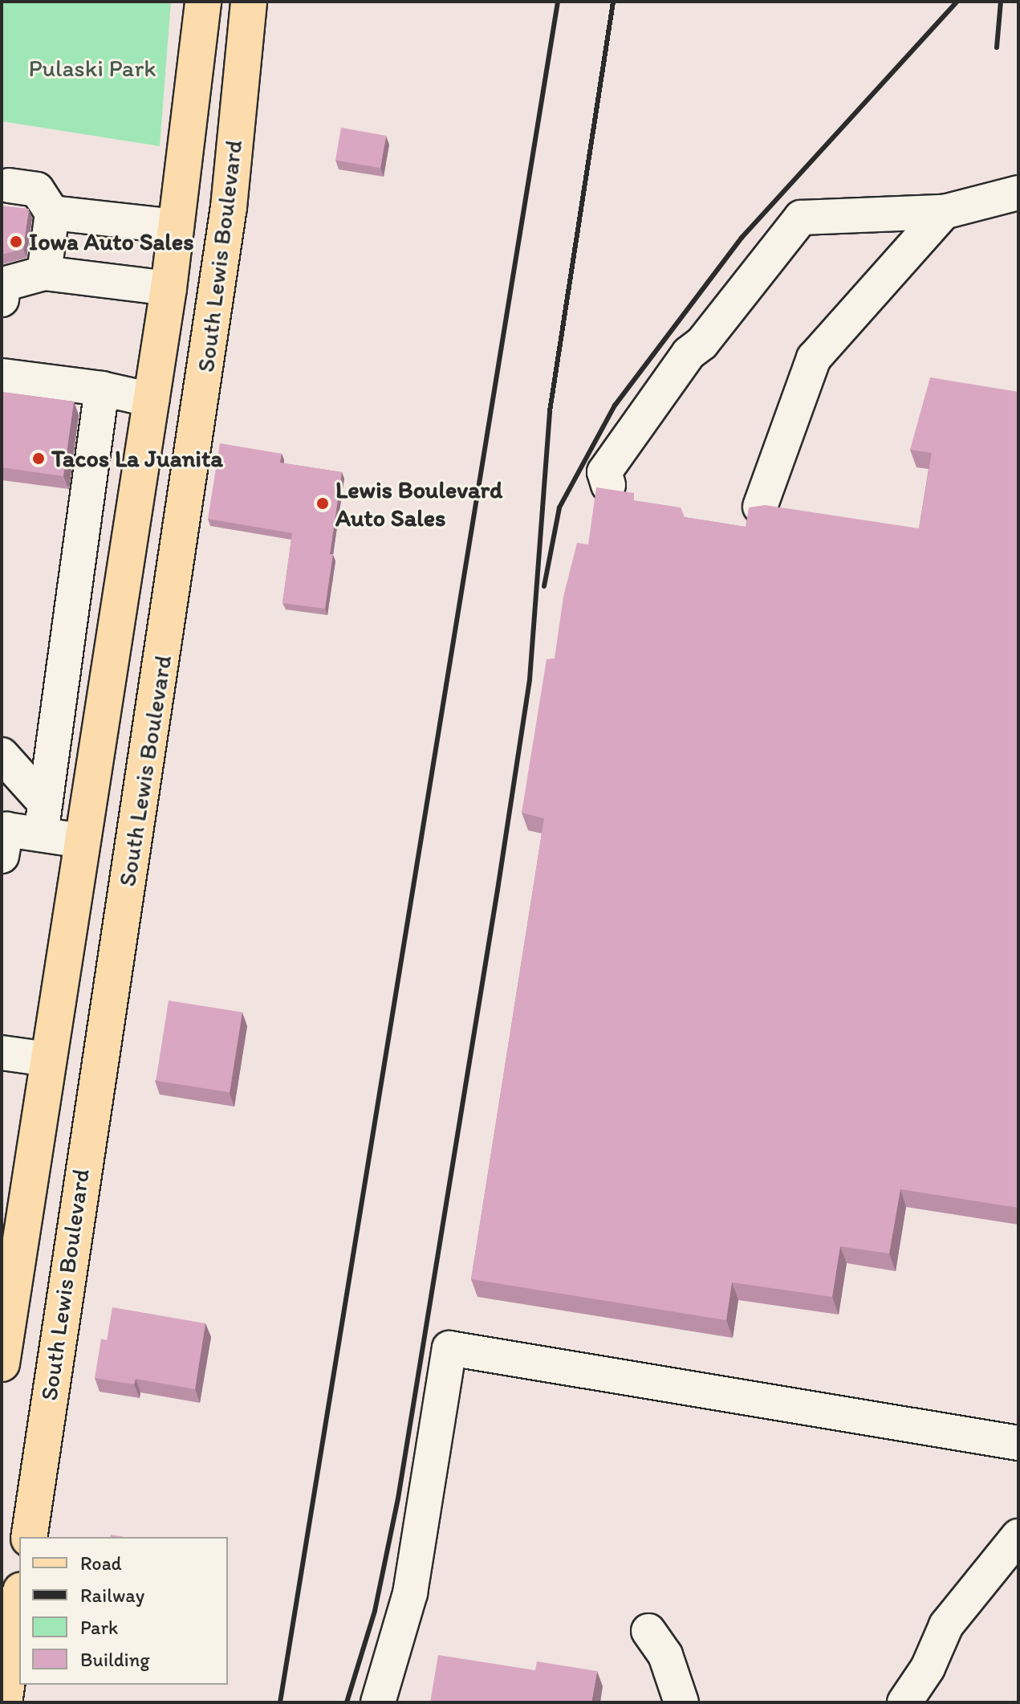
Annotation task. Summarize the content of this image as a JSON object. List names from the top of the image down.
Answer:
{
  "streets": {
    "main road": ["South Lewis Boulevard"]
  },
  "parks": ["Pulaski Park"],
  "places": ["Iowa Auto Sales", "Tacos La Juanita", "Lewis Boulevard Auto Sales"],
  "legend": [
    "Road",
    "Railway",
    "Park",
    "Building"
  ]
}
